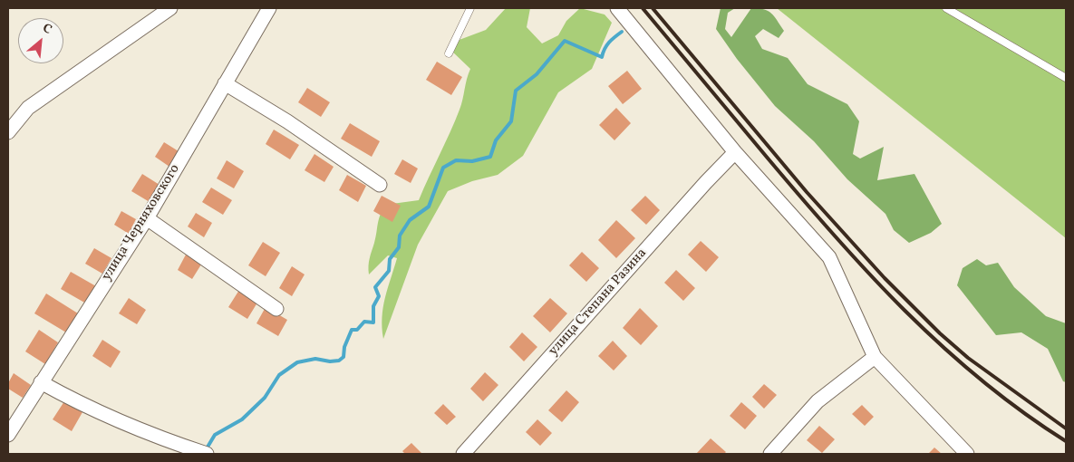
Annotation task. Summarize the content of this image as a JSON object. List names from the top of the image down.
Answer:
{
  "streets": {
    "street": ["улица Черняховского", "улица Степана Разина"]
  },
  "north": "top right"
}
